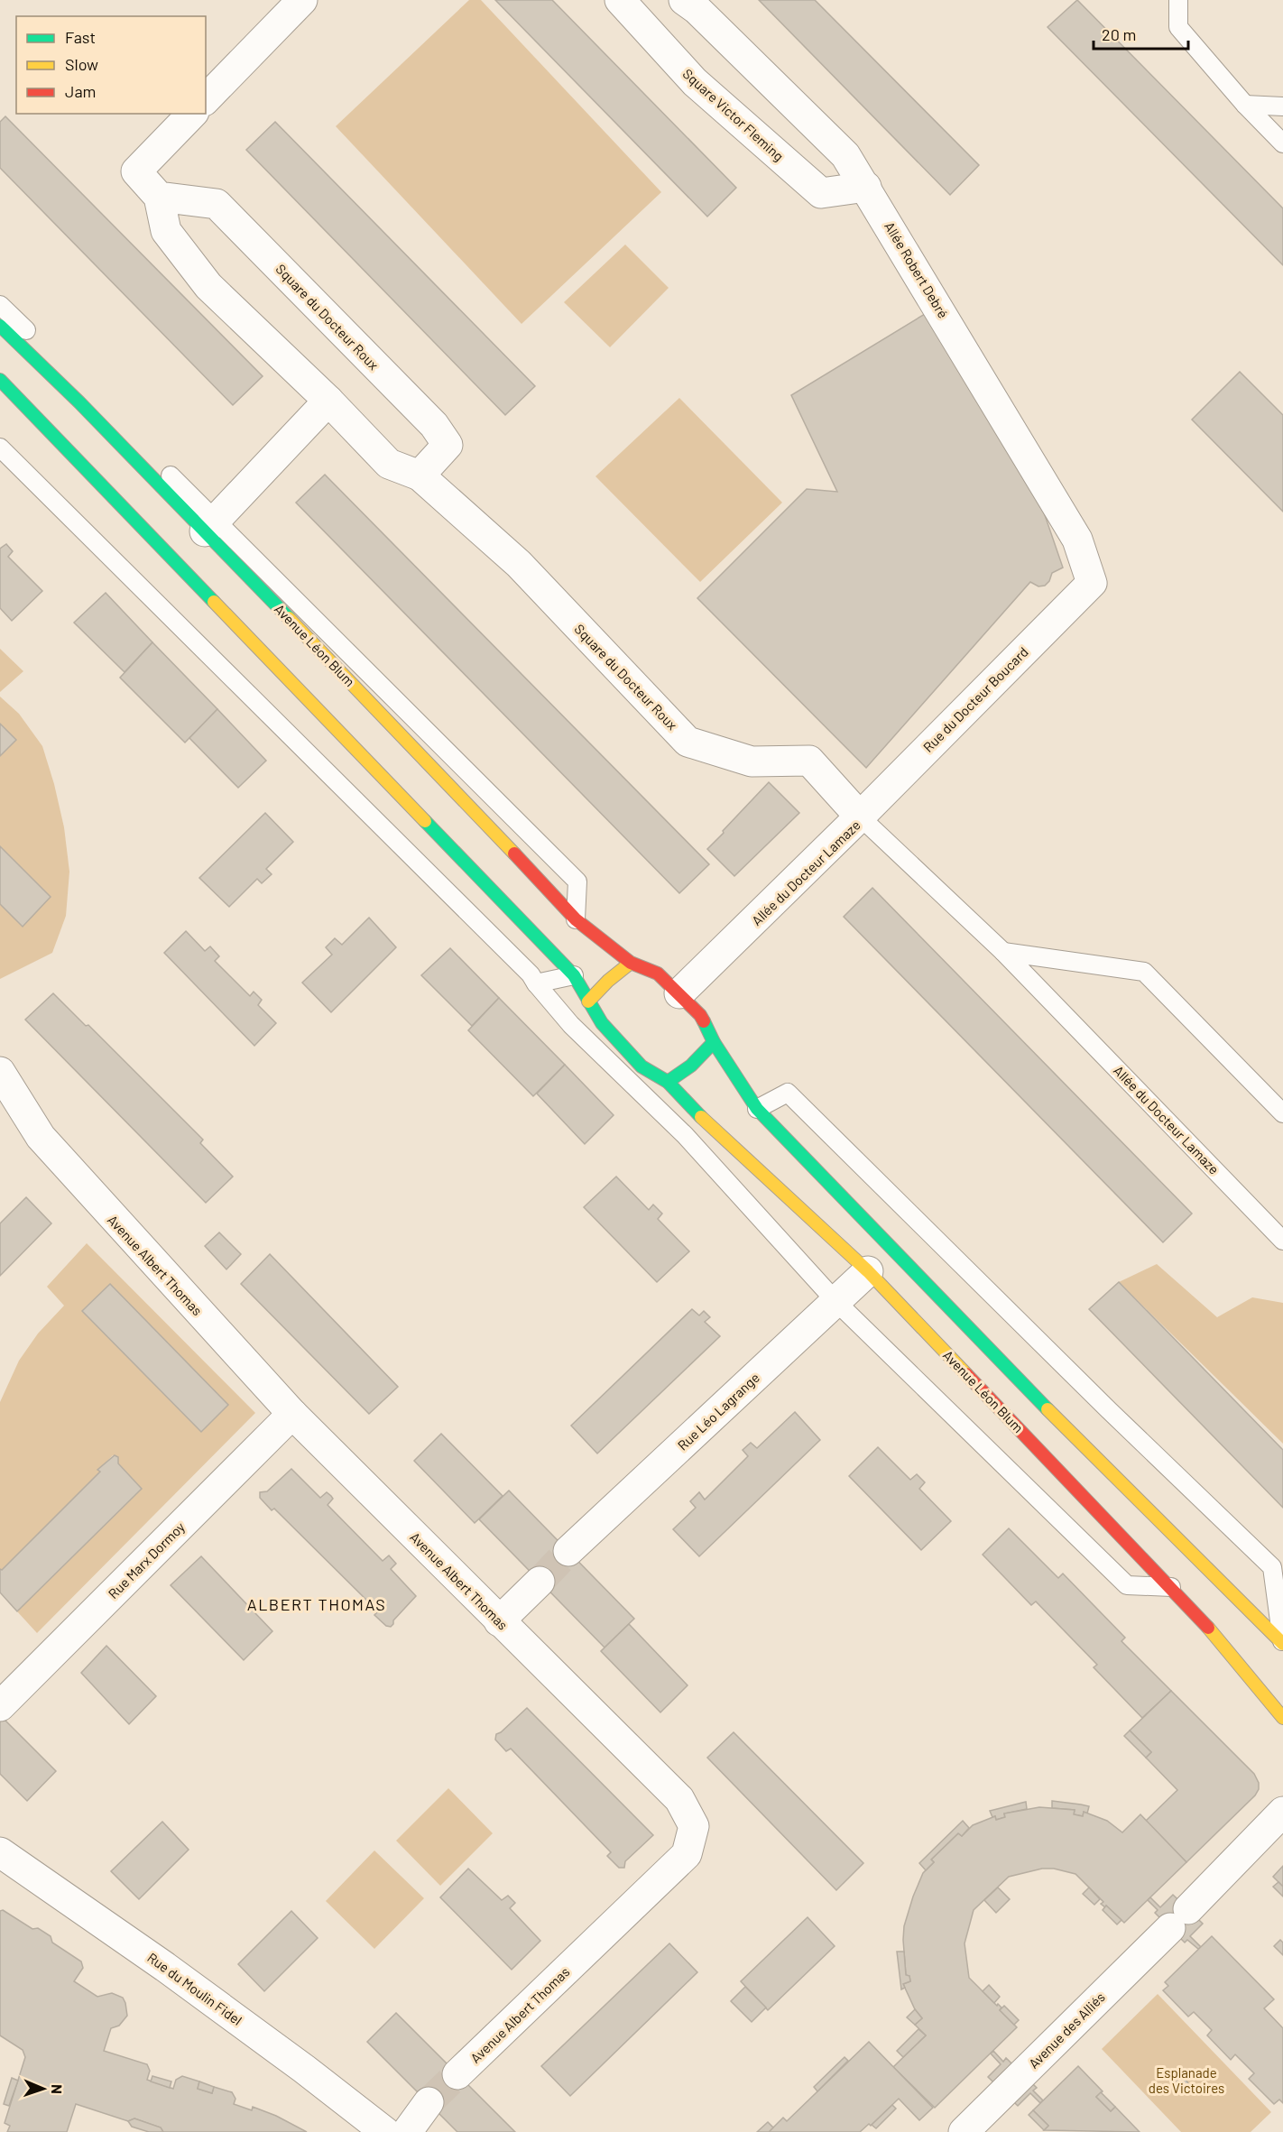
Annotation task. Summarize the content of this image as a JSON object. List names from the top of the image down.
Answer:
{
  "streets": {
    "main road": ["Avenue Léon Blum"],
    "street": [
      "Square Victor Fleming",
      "Allée Robert Debré",
      "Square du Docteur Roux",
      "Rue du Docteur Boucard",
      "Allée du Docteur Lamaze",
      "Avenue Albert Thomas",
      "Rue Léo Lagrange",
      "Rue Marx Dormoy",
      "Rue du Moulin Fidel",
      "Avenue des Alliés"
    ]
  },
  "crossings": [
    ["Square Victor Fleming", "Allée Robert Debré"],
    ["Allée Robert Debré", "Rue du Docteur Boucard"],
    ["Square du Docteur Roux", "Rue du Docteur Boucard"],
    ["Square du Docteur Roux", "Allée du Docteur Lamaze"],
    ["Avenue Léon Blum", "Allée du Docteur Lamaze"],
    ["Avenue Léon Blum", "Rue Léo Lagrange"],
    ["Rue du Docteur Boucard", "Allée du Docteur Lamaze"],
    ["Avenue Albert Thomas", "Rue Marx Dormoy"]
  ],
  "districts": ["ALBERT THOMAS"],
  "parks": ["Esplanade des Victoires"],
  "legend": ["Fast", "Slow", "Jam"],
  "scale_bar": "20 m",
  "north": "right"
}
